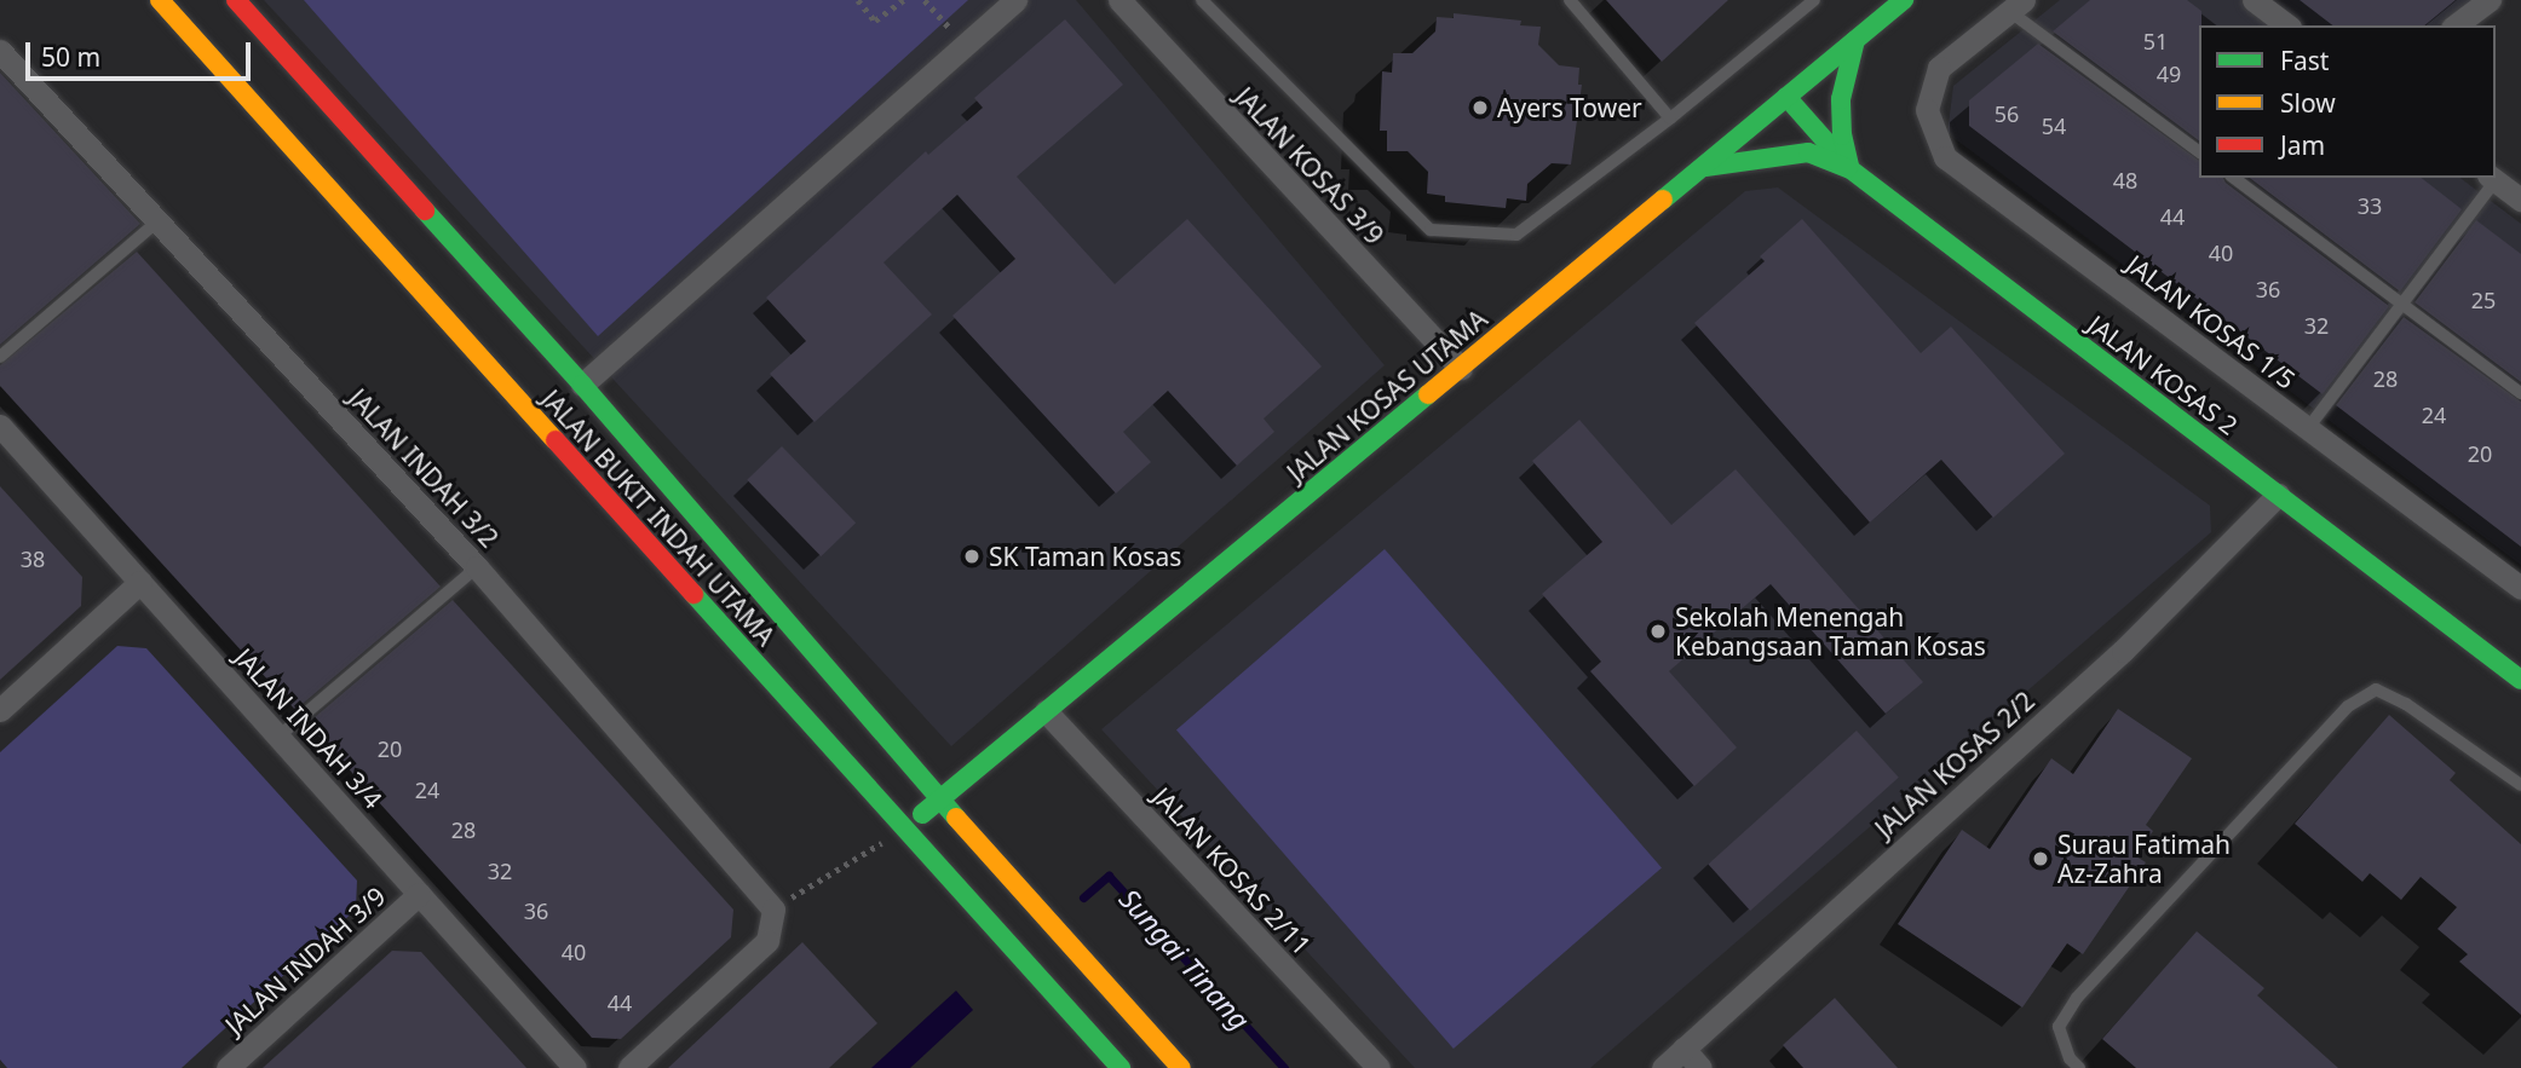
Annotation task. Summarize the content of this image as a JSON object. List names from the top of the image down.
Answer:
{
  "streets": {
    "street": [
      "JALAN KOSAS 3/9",
      "JALAN KOSAS 1/5",
      "JALAN KOSAS 2",
      "JALAN KOSAS UTAMA",
      "JALAN INDAH 3/2",
      "JALAN BUKIT INDAH UTAMA",
      "JALAN INDAH 3/4",
      "JALAN KOSAS 2/2",
      "JALAN KOSAS 2/11",
      "JALAN INDAH 3/9"
    ]
  },
  "crossings": [
    ["JALAN KOSAS 3/9", "JALAN KOSAS UTAMA"],
    ["JALAN KOSAS 2", "JALAN KOSAS UTAMA"],
    ["JALAN KOSAS 2", "JALAN KOSAS 2/2"],
    ["JALAN KOSAS UTAMA", "JALAN BUKIT INDAH UTAMA"],
    ["JALAN KOSAS UTAMA", "JALAN KOSAS 2/11"],
    ["JALAN INDAH 3/4", "JALAN INDAH 3/9"]
  ],
  "water": ["Sungai Tinang"],
  "places": [
    "Ayers Tower",
    "SK Taman Kosas",
    "Sekolah Menengah Kebangsaan Taman Kosas",
    "Surau Fatimah Az-Zahra"
  ],
  "house_numbers": [
    "51",
    "49",
    "56",
    "54",
    "48",
    "33",
    "44",
    "40",
    "36",
    "25",
    "32",
    "28",
    "24",
    "20",
    "38",
    "20",
    "24",
    "28",
    "32",
    "36",
    "40",
    "44"
  ],
  "legend": ["Fast", "Slow", "Jam"],
  "scale_bar": "50 m"
}
